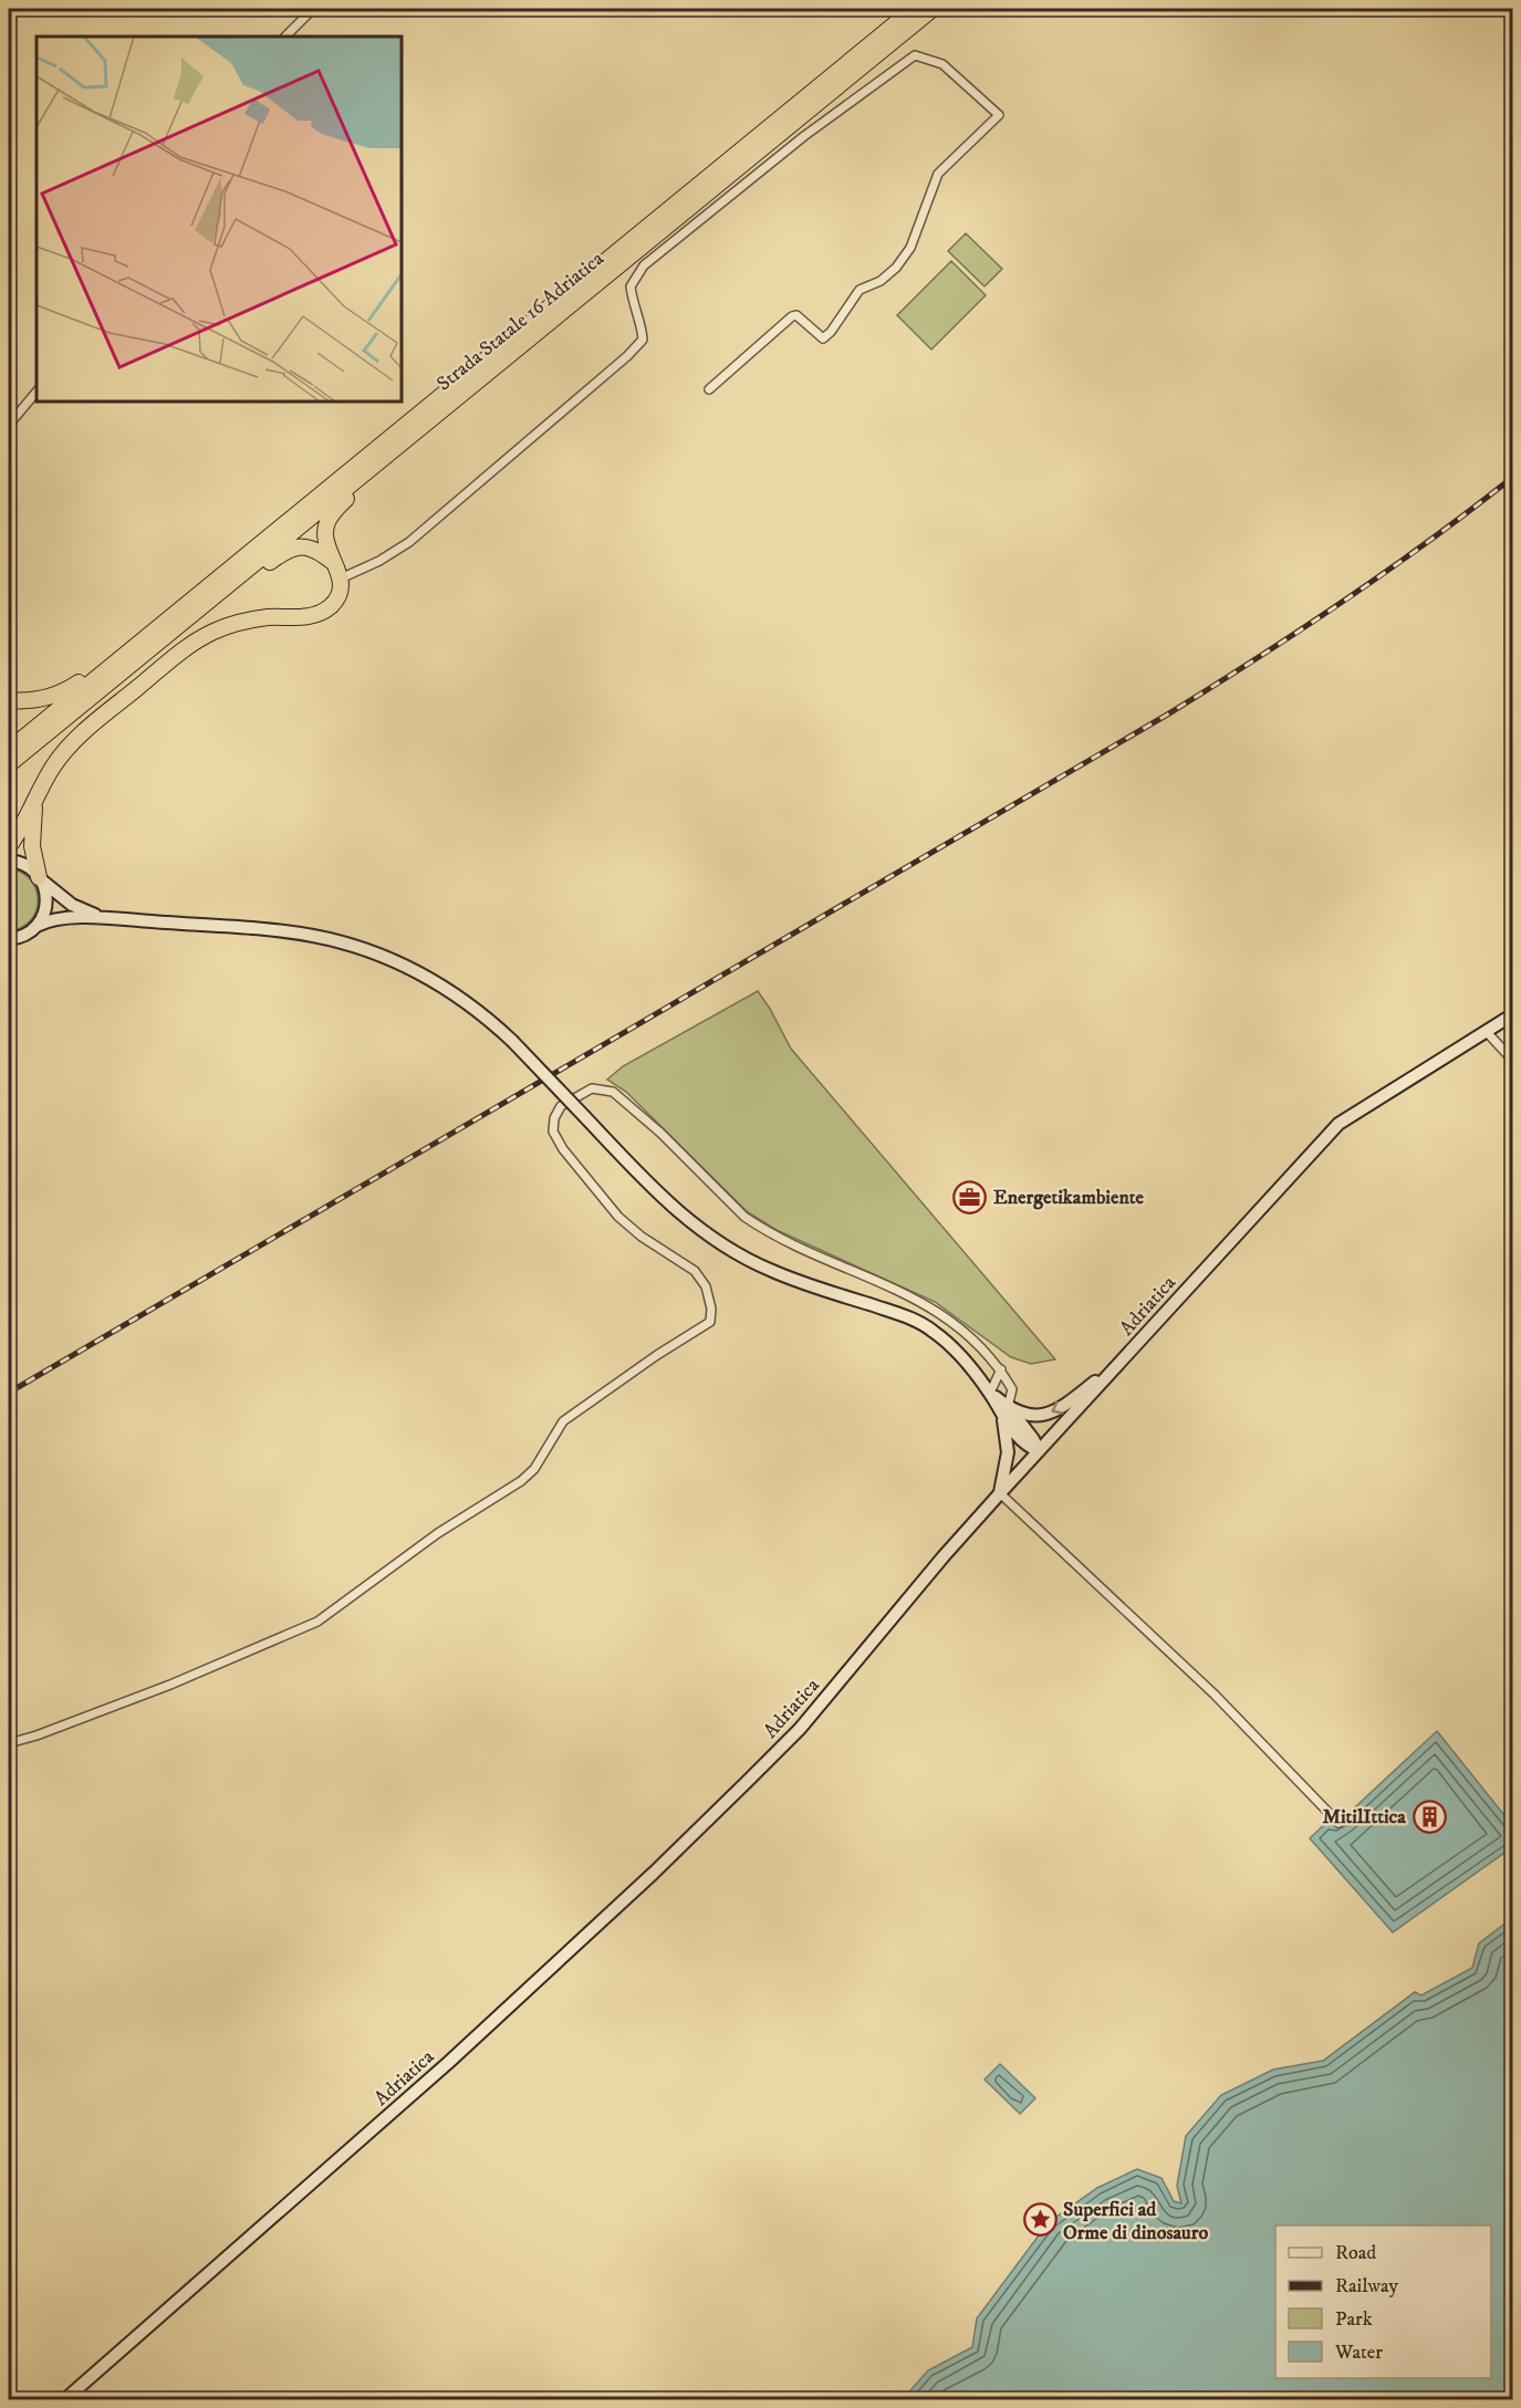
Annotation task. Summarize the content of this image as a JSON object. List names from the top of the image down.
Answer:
{
  "streets": {
    "highway": ["Strada Statale 16 Adriatica"],
    "main road": ["Adriatica"]
  },
  "places": {
    "office": ["Energetikambiente"],
    "building": ["MitilIttica"],
    "place": ["Superfici ad Orme di dinosauro"]
  },
  "legend": [
    "Road",
    "Railway",
    "Park",
    "Water"
  ]
}
